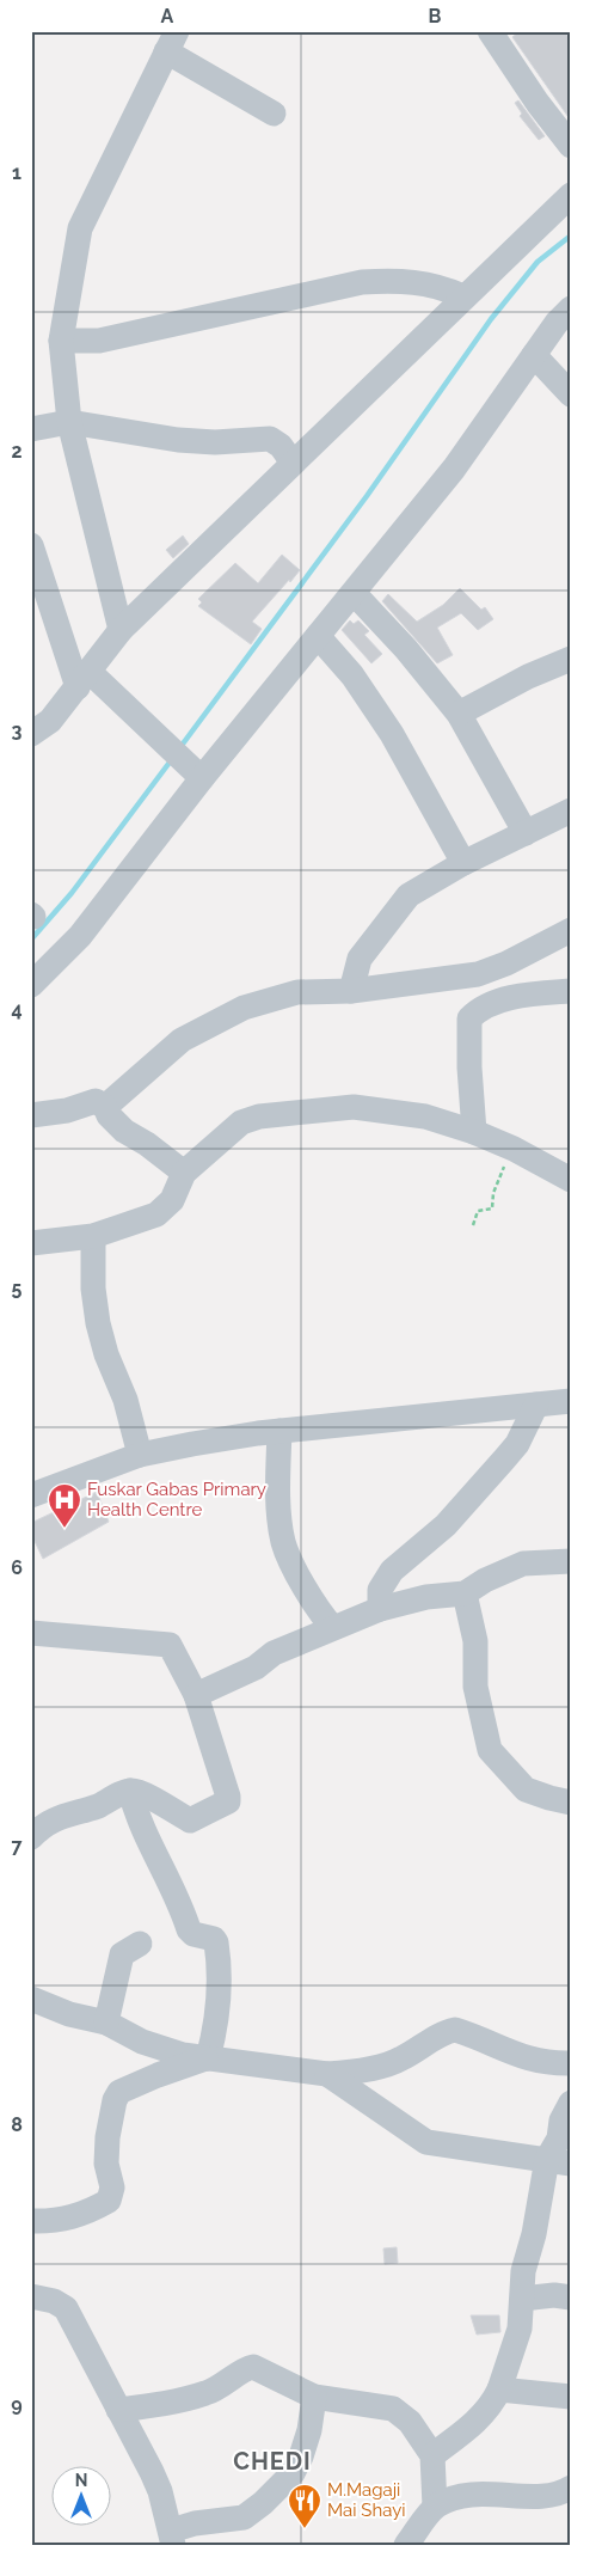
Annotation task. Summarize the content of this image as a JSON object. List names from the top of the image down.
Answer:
{
  "districts": ["CHEDI"],
  "places": {
    "hospital": ["Fuskar Gabas Primary Health Centre"],
    "restaurant": ["M.Magaji Mai Shayi"]
  },
  "north": "top",
  "grid": {
    "columns": ["A", "B"],
    "rows": [
      "1",
      "2",
      "3",
      "4",
      "5",
      "6",
      "7",
      "8",
      "9"
    ]
  }
}
